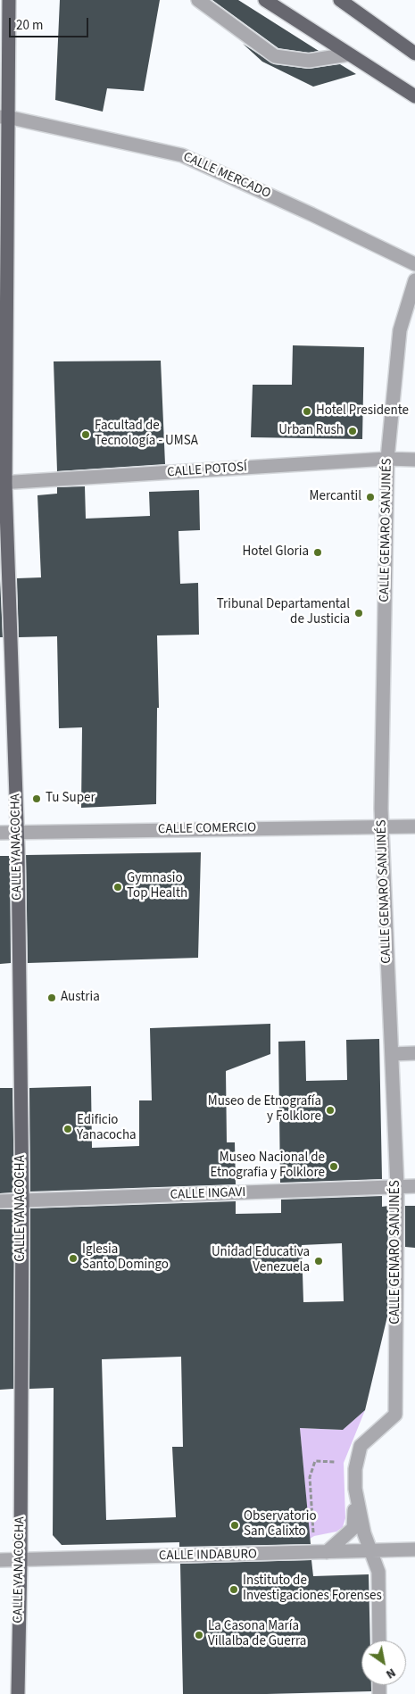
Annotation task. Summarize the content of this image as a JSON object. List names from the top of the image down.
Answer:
{
  "streets": {
    "main road": ["CALLE YANACOCHA"],
    "street": [
      "CALLE MERCADO",
      "CALLE POTOSÍ",
      "CALLE GENARO SANJINÉS",
      "CALLE COMERCIO",
      "CALLE INGAVI",
      "CALLE INDABURO"
    ]
  },
  "crossings": [
    ["CALLE MERCADO", "CALLE YANACOCHA"],
    ["CALLE POTOSÍ", "CALLE GENARO SANJINÉS"],
    ["CALLE POTOSÍ", "CALLE YANACOCHA"],
    ["CALLE GENARO SANJINÉS", "CALLE COMERCIO"],
    ["CALLE GENARO SANJINÉS", "CALLE INGAVI"],
    ["CALLE GENARO SANJINÉS", "CALLE INDABURO"],
    ["CALLE COMERCIO", "CALLE YANACOCHA"],
    ["CALLE YANACOCHA", "CALLE INGAVI"],
    ["CALLE YANACOCHA", "CALLE INDABURO"]
  ],
  "places": [
    "Hotel Presidente",
    "Urban Rush",
    "Facultad de Tecnología - UMSA",
    "Mercantil",
    "Hotel Gloria",
    "Tribunal Departamental de Justicia",
    "Tu Super",
    "Gymnasio Top Health",
    "Austria",
    "Museo de Etnografía y Folklore",
    "Edificio Yanacocha",
    "Museo Nacional de Etnografia y Folklore",
    "Iglesia Santo Domingo",
    "Unidad Educativa Venezuela",
    "Observatorio San Calixto",
    "Instituto de Investigaciones Forenses",
    "La Casona María Villalba de Guerra"
  ],
  "scale_bar": "20 m",
  "north": "bottom right"
}
